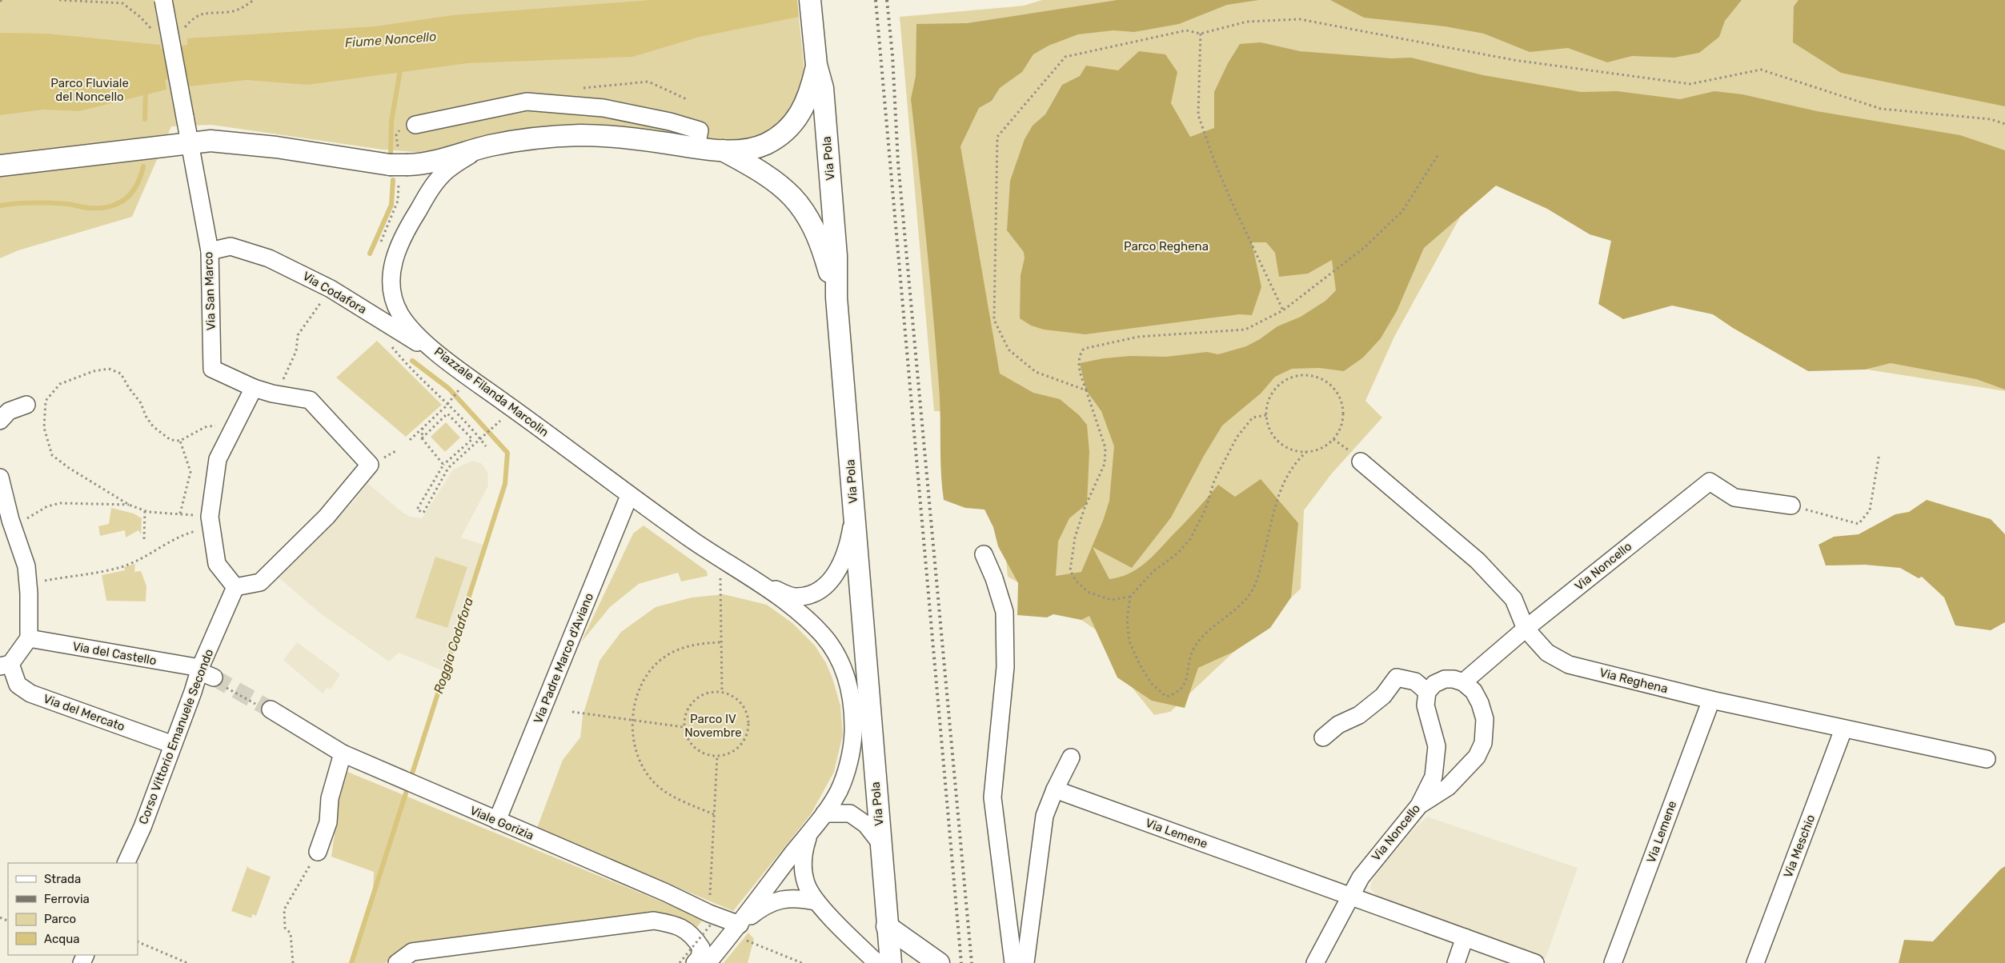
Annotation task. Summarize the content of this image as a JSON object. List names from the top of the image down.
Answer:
{
  "streets": {
    "main road": ["Via Pola"],
    "street": [
      "Via San Marco",
      "Via Codafora",
      "Piazzale Filanda Marcolin",
      "Via Noncello",
      "Via del Castello",
      "Via Padre Marco d'Aviano",
      "Via Reghena",
      "Via del Mercato",
      "Corso Vittorio Emanuele Secondo",
      "Viale Gorizia",
      "Via Lemene",
      "Via Meschio"
    ]
  },
  "crossings": [
    ["Via Pola", "Piazzale Filanda Marcolin"],
    ["Via San Marco", "Via Codafora"],
    ["Via Codafora", "Piazzale Filanda Marcolin"],
    ["Piazzale Filanda Marcolin", "Via Padre Marco d'Aviano"],
    ["Piazzale Filanda Marcolin", "Viale Gorizia"],
    ["Via Noncello", "Via Reghena"],
    ["Via Noncello", "Via Lemene"],
    ["Via del Castello", "Corso Vittorio Emanuele Secondo"],
    ["Via Padre Marco d'Aviano", "Viale Gorizia"],
    ["Via Reghena", "Via Lemene"],
    ["Via Reghena", "Via Meschio"],
    ["Via del Mercato", "Corso Vittorio Emanuele Secondo"]
  ],
  "water": ["Fiume Noncello", "Roggia Codafora"],
  "parks": ["Parco Fluviale del Noncello", "Parco Reghena", "Parco IV Novembre"],
  "legend": [
    "Strada",
    "Ferrovia",
    "Parco",
    "Acqua"
  ]
}
